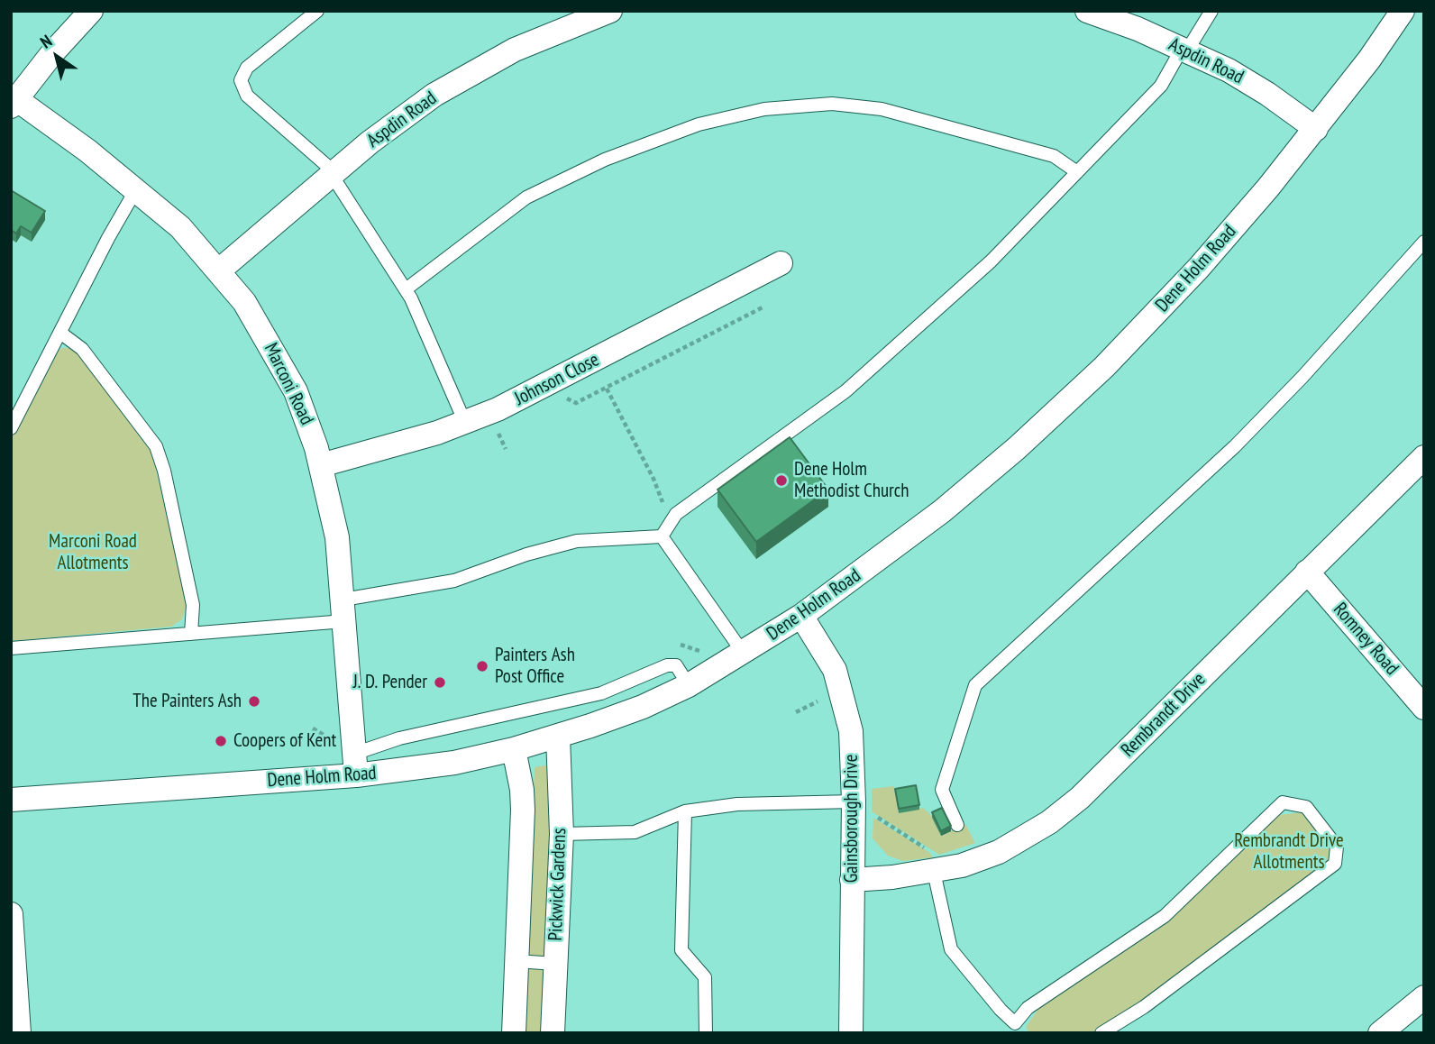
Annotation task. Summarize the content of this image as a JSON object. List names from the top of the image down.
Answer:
{
  "streets": {
    "street": [
      "Aspdin Road",
      "Dene Holm Road",
      "Johnson Close",
      "Marconi Road",
      "Romney Road",
      "Rembrandt Drive",
      "Gainsborough Drive",
      "Pickwick Gardens"
    ]
  },
  "crossings": [
    ["Aspdin Road", "Dene Holm Road"],
    ["Aspdin Road", "Marconi Road"],
    ["Dene Holm Road", "Marconi Road"],
    ["Dene Holm Road", "Gainsborough Drive"],
    ["Dene Holm Road", "Pickwick Gardens"],
    ["Johnson Close", "Marconi Road"],
    ["Romney Road", "Rembrandt Drive"],
    ["Rembrandt Drive", "Gainsborough Drive"]
  ],
  "parks": ["Marconi Road Allotments", "Rembrandt Drive Allotments"],
  "places": [
    "Dene Holm Methodist Church",
    "Painters Ash Post Office",
    "J. D. Pender",
    "The Painters Ash",
    "Coopers of Kent"
  ],
  "north": "top left"
}
